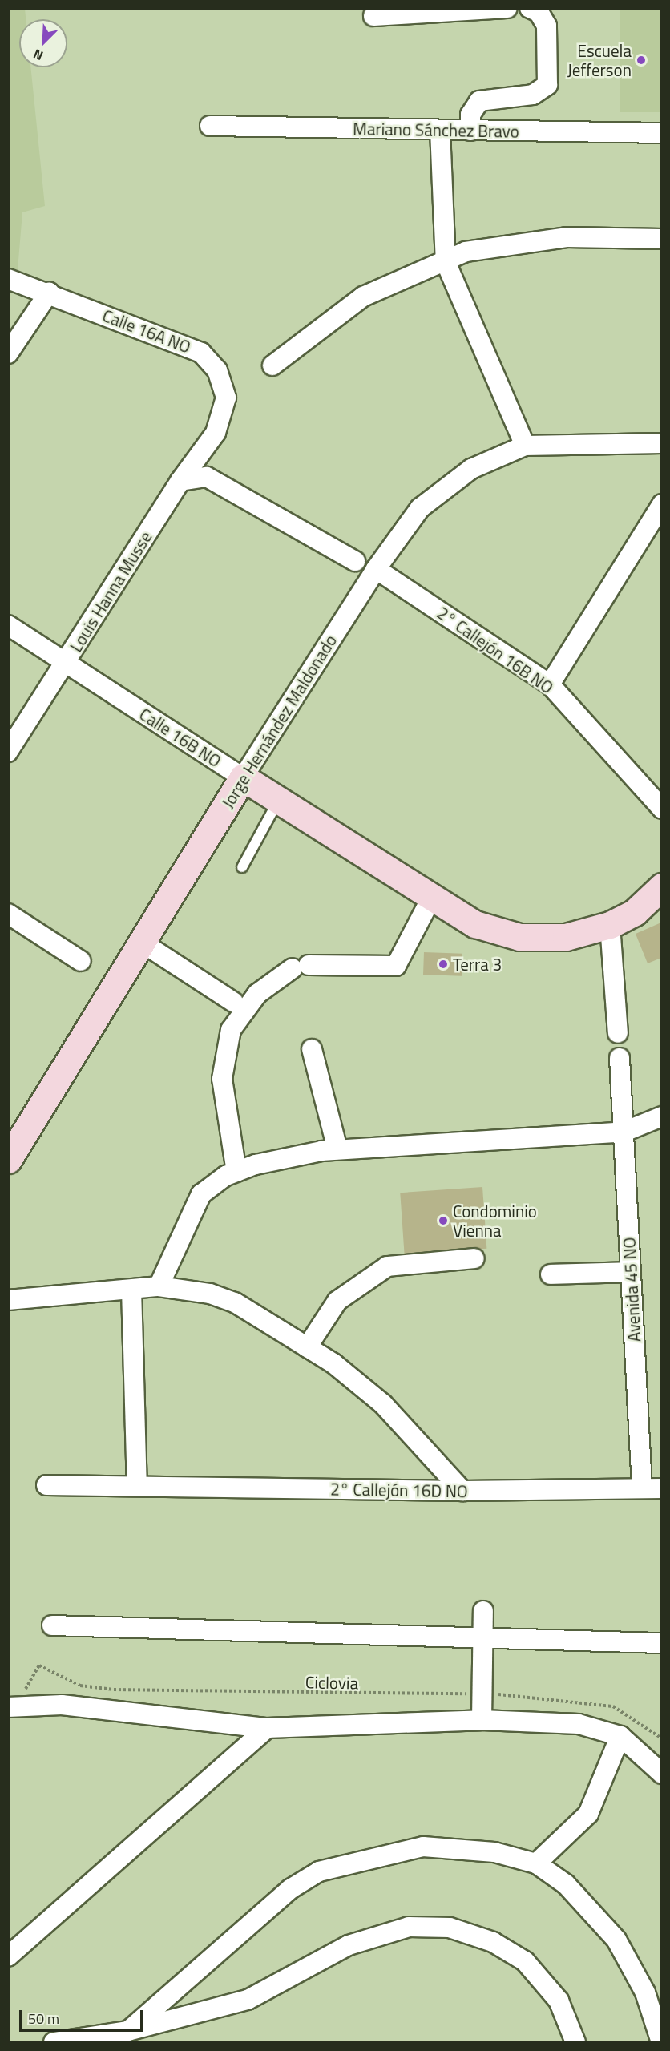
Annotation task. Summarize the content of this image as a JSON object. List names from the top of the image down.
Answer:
{
  "streets": {
    "street": [
      "Mariano Sánchez Bravo",
      "Calle 16A NO",
      "Louis Hanna Musse",
      "2° Callejón 16B NO",
      "Jorge Hernández Maldonado",
      "Calle 16B NO",
      "Avenida 45 NO",
      "2° Callejón 16D NO"
    ],
    "path": ["Ciclovia"]
  },
  "crossings": [
    ["Calle 16A NO", "Louis Hanna Musse"],
    ["Louis Hanna Musse", "Calle 16B NO"],
    ["2° Callejón 16B NO", "Jorge Hernández Maldonado"],
    ["Jorge Hernández Maldonado", "Calle 16B NO"],
    ["Avenida 45 NO", "2° Callejón 16D NO"]
  ],
  "places": ["Escuela Jefferson", "Terra 3", "Condominio Vienna"],
  "scale_bar": "50 m",
  "north": "bottom left"
}
